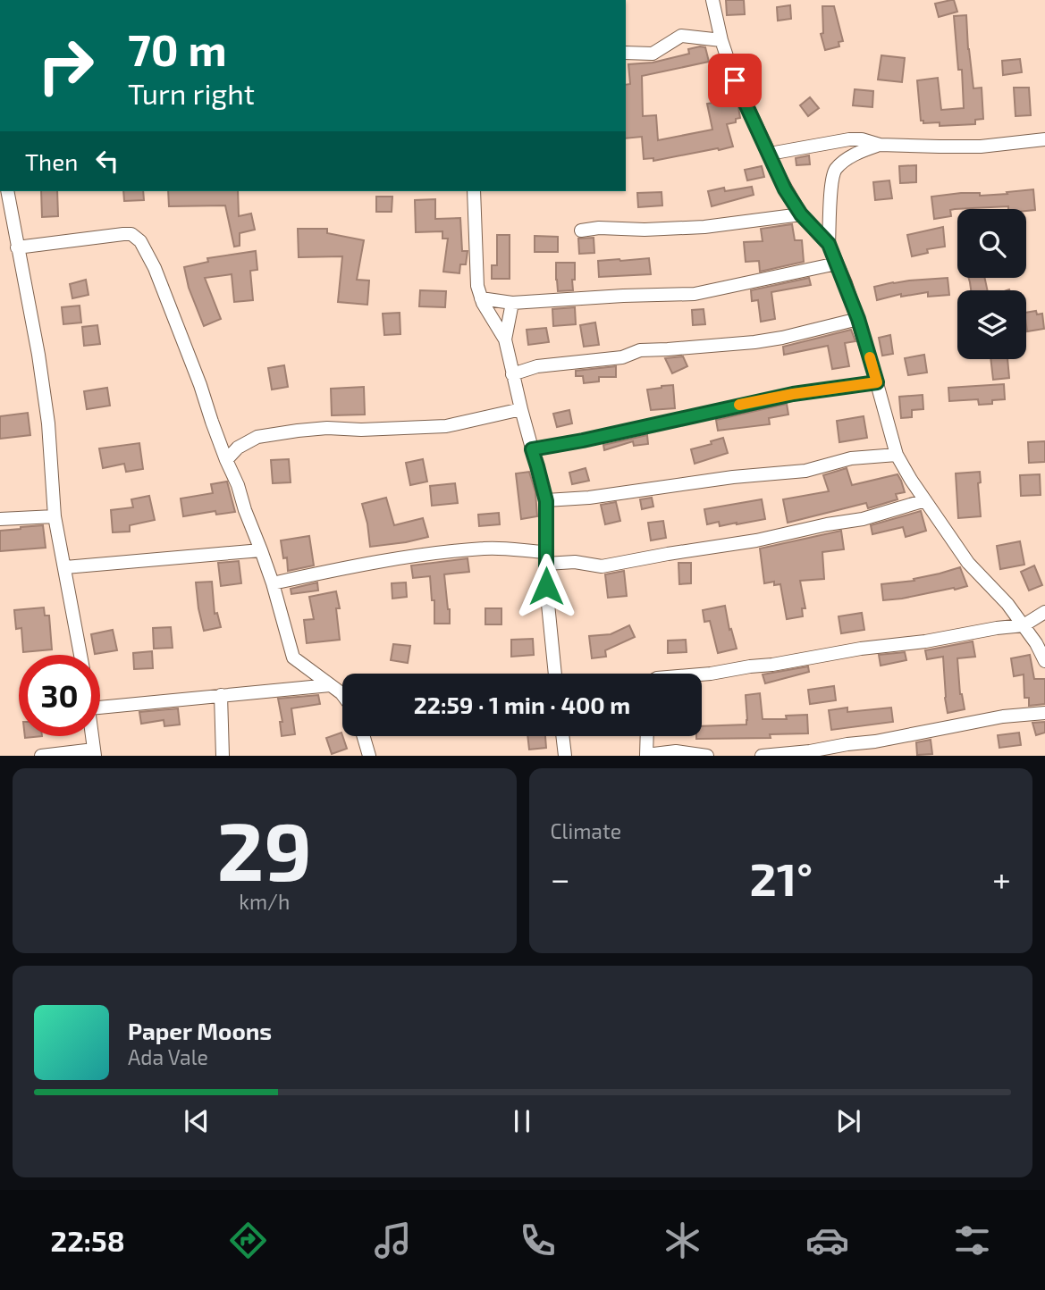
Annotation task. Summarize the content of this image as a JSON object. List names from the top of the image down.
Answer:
{
  "page": {
    "turn": ["70 m", "Turn right"],
    "then": "Then",
    "limit": "30",
    "trip": "22:59 · 1 min · 400 m",
    "tile": [
      ["29", "km/h"],
      "Climate"
    ],
    "heat": ["−", "21°", "+"],
    "song": ["Paper Moons", "Ada Vale"],
    "tabs": "22:58"
  }
}
